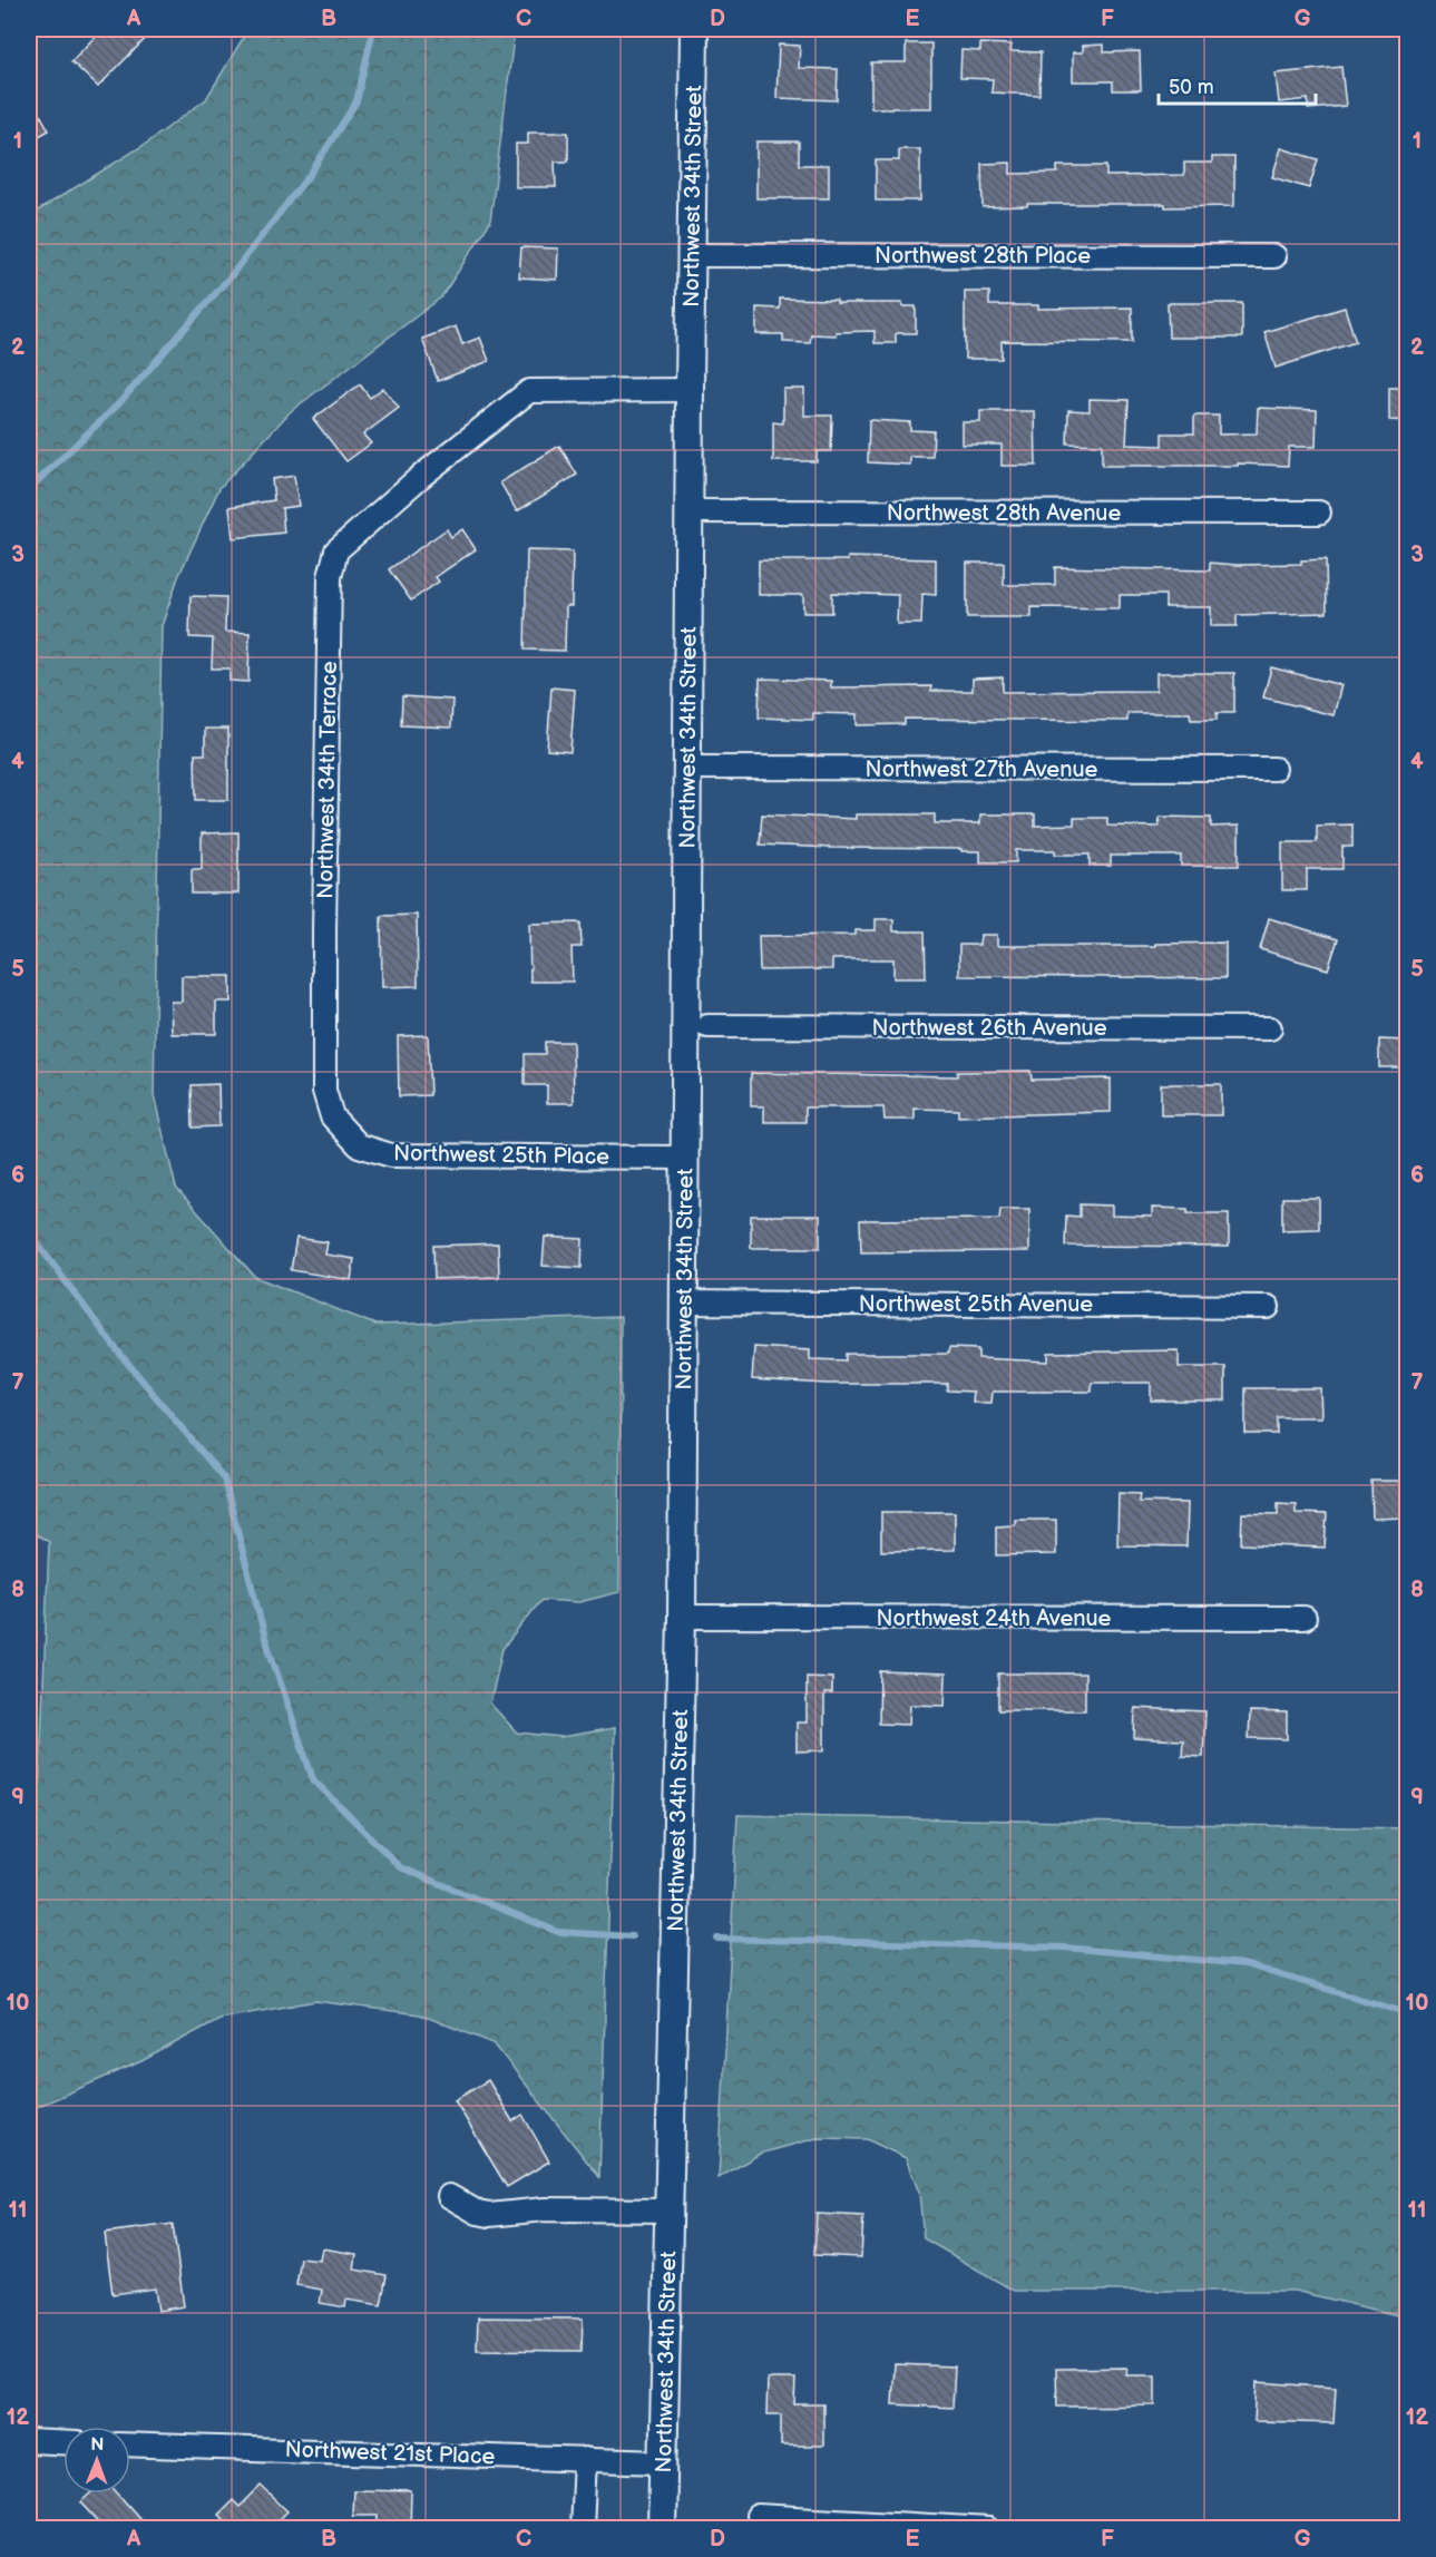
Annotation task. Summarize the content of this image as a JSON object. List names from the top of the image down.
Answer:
{
  "streets": {
    "main road": ["Northwest 34th Street"],
    "street": [
      "Northwest 28th Place",
      "Northwest 28th Avenue",
      "Northwest 27th Avenue",
      "Northwest 34th Terrace",
      "Northwest 26th Avenue",
      "Northwest 25th Place",
      "Northwest 25th Avenue",
      "Northwest 24th Avenue",
      "Northwest 21st Place"
    ]
  },
  "crossings": [
    ["Northwest 34th Street", "Northwest 28th Place"],
    ["Northwest 34th Street", "Northwest 28th Avenue"],
    ["Northwest 34th Street", "Northwest 27th Avenue"],
    ["Northwest 34th Street", "Northwest 34th Terrace"],
    ["Northwest 34th Street", "Northwest 25th Place"],
    ["Northwest 34th Street", "Northwest 25th Avenue"],
    ["Northwest 34th Street", "Northwest 24th Avenue"],
    ["Northwest 34th Street", "Northwest 21st Place"],
    ["Northwest 34th Terrace", "Northwest 25th Place"]
  ],
  "scale_bar": "50 m",
  "north": "top",
  "grid": {
    "columns": [
      "A",
      "B",
      "C",
      "D",
      "E",
      "F",
      "G"
    ],
    "rows": [
      "1",
      "2",
      "3",
      "4",
      "5",
      "6",
      "7",
      "8",
      "9",
      "10",
      "11",
      "12"
    ]
  }
}
